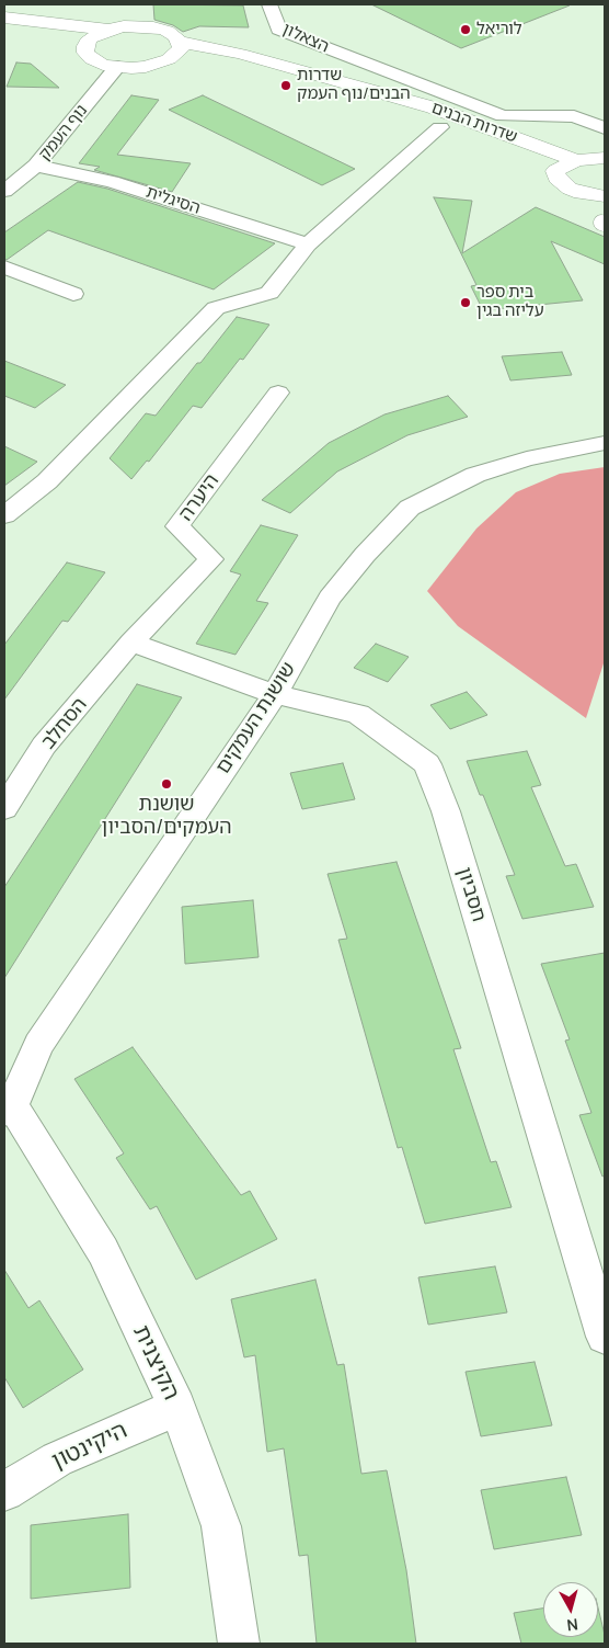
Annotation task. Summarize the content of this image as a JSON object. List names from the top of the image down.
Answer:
{
  "streets": {
    "main road": ["שדרות הבנים"],
    "street": [
      "הצאלון",
      "נוף העמק",
      "הסיגלית",
      "היערה",
      "שושנת העמקים",
      "הסחלב",
      "חסביון",
      "הקיצנית",
      "היקינטון"
    ]
  },
  "crossings": [
    ["נוף העמק", "הסיגלית"],
    ["היערה", "הסחלב"],
    ["היערה", "חסביון"],
    ["שושנת העמקים", "חסביון"],
    ["שושנת העמקים", "הקיצנית"],
    ["הסחלב", "חסביון"],
    ["הקיצנית", "היקינטון"]
  ],
  "places": [
    "לוריאל",
    "שדרות הבנים/נוף העמק",
    "בית ספר עליזה בגין",
    "שושנת העמקים/הסביון"
  ],
  "north": "bottom"
}
